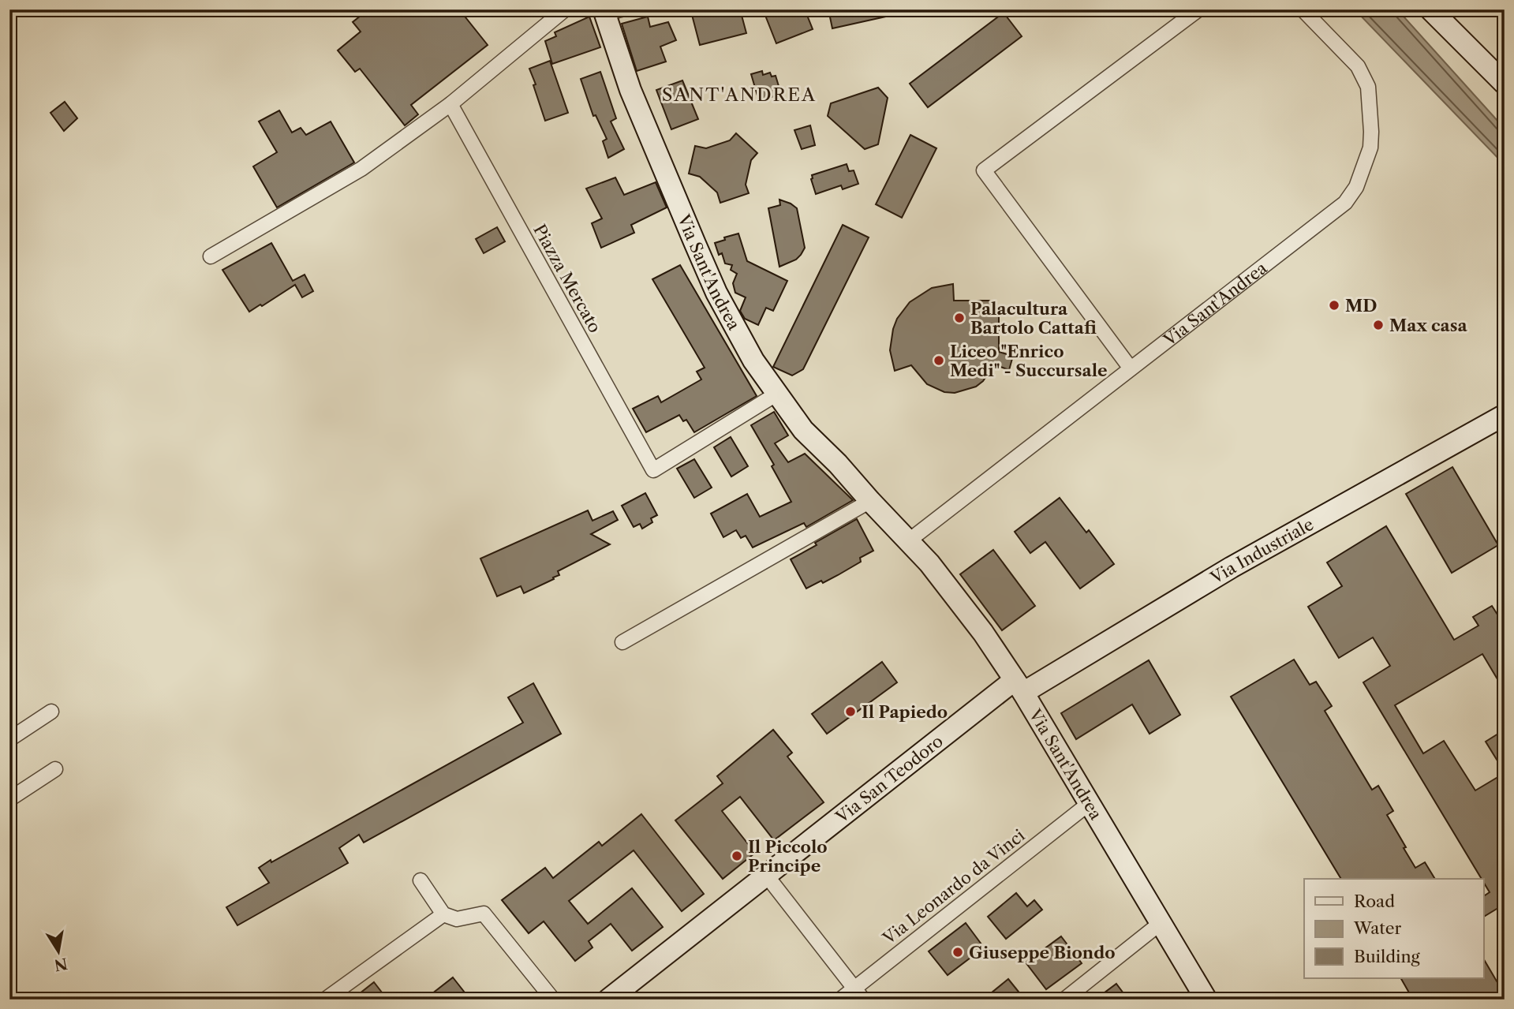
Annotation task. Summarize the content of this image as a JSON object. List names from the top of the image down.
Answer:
{
  "streets": {
    "street": [
      "Via Sant'Andrea",
      "Piazza Mercato",
      "Via Industriale",
      "Via San Teodoro",
      "Via Leonardo da Vinci"
    ]
  },
  "crossings": [
    ["Via Sant'Andrea", "Piazza Mercato"],
    ["Via Sant'Andrea", "Via Industriale"],
    ["Via Sant'Andrea", "Via San Teodoro"],
    ["Via Sant'Andrea", "Via Leonardo da Vinci"],
    ["Via Industriale", "Via San Teodoro"]
  ],
  "districts": ["SANT'ANDREA"],
  "places": [
    "MD",
    "Palacultura Bartolo Cattafi",
    "Max casa",
    "Liceo \"Enrico Medi\" - Succursale",
    "Il Papiedo",
    "Il Piccolo Principe",
    "Giuseppe Biondo"
  ],
  "legend": ["Road", "Water", "Building"],
  "north": "bottom"
}
